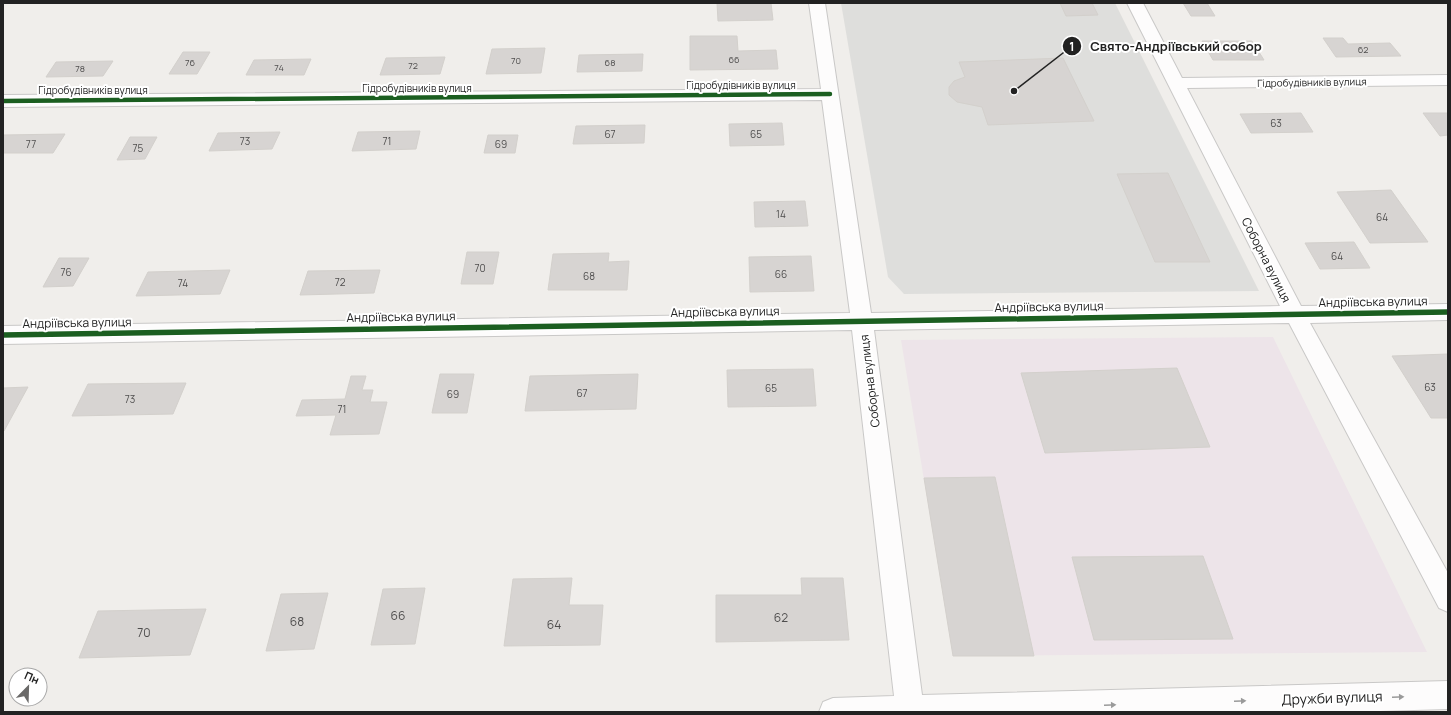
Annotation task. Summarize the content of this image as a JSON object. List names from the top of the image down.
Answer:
{
  "streets": {
    "street": [
      "Гідробудівників вулиця",
      "Соборна вулиця",
      "Андріївська вулиця",
      "Дружби вулиця"
    ]
  },
  "crossings": [
    ["Гідробудівників вулиця", "Соборна вулиця"],
    ["Соборна вулиця", "Андріївська вулиця"],
    ["Соборна вулиця", "Дружби вулиця"]
  ],
  "one_way": ["Дружби вулиця"],
  "places": ["Свято-Андріївський собор"],
  "house_numbers": [
    "62",
    "66",
    "70",
    "76",
    "68",
    "72",
    "74",
    "78",
    "63",
    "67",
    "65",
    "73",
    "71",
    "77",
    "69",
    "75",
    "14",
    "64",
    "64",
    "70",
    "76",
    "66",
    "68",
    "72",
    "74",
    "63",
    "65",
    "67",
    "69",
    "73",
    "71",
    "66",
    "62",
    "68",
    "64",
    "70"
  ],
  "north": "top right"
}
